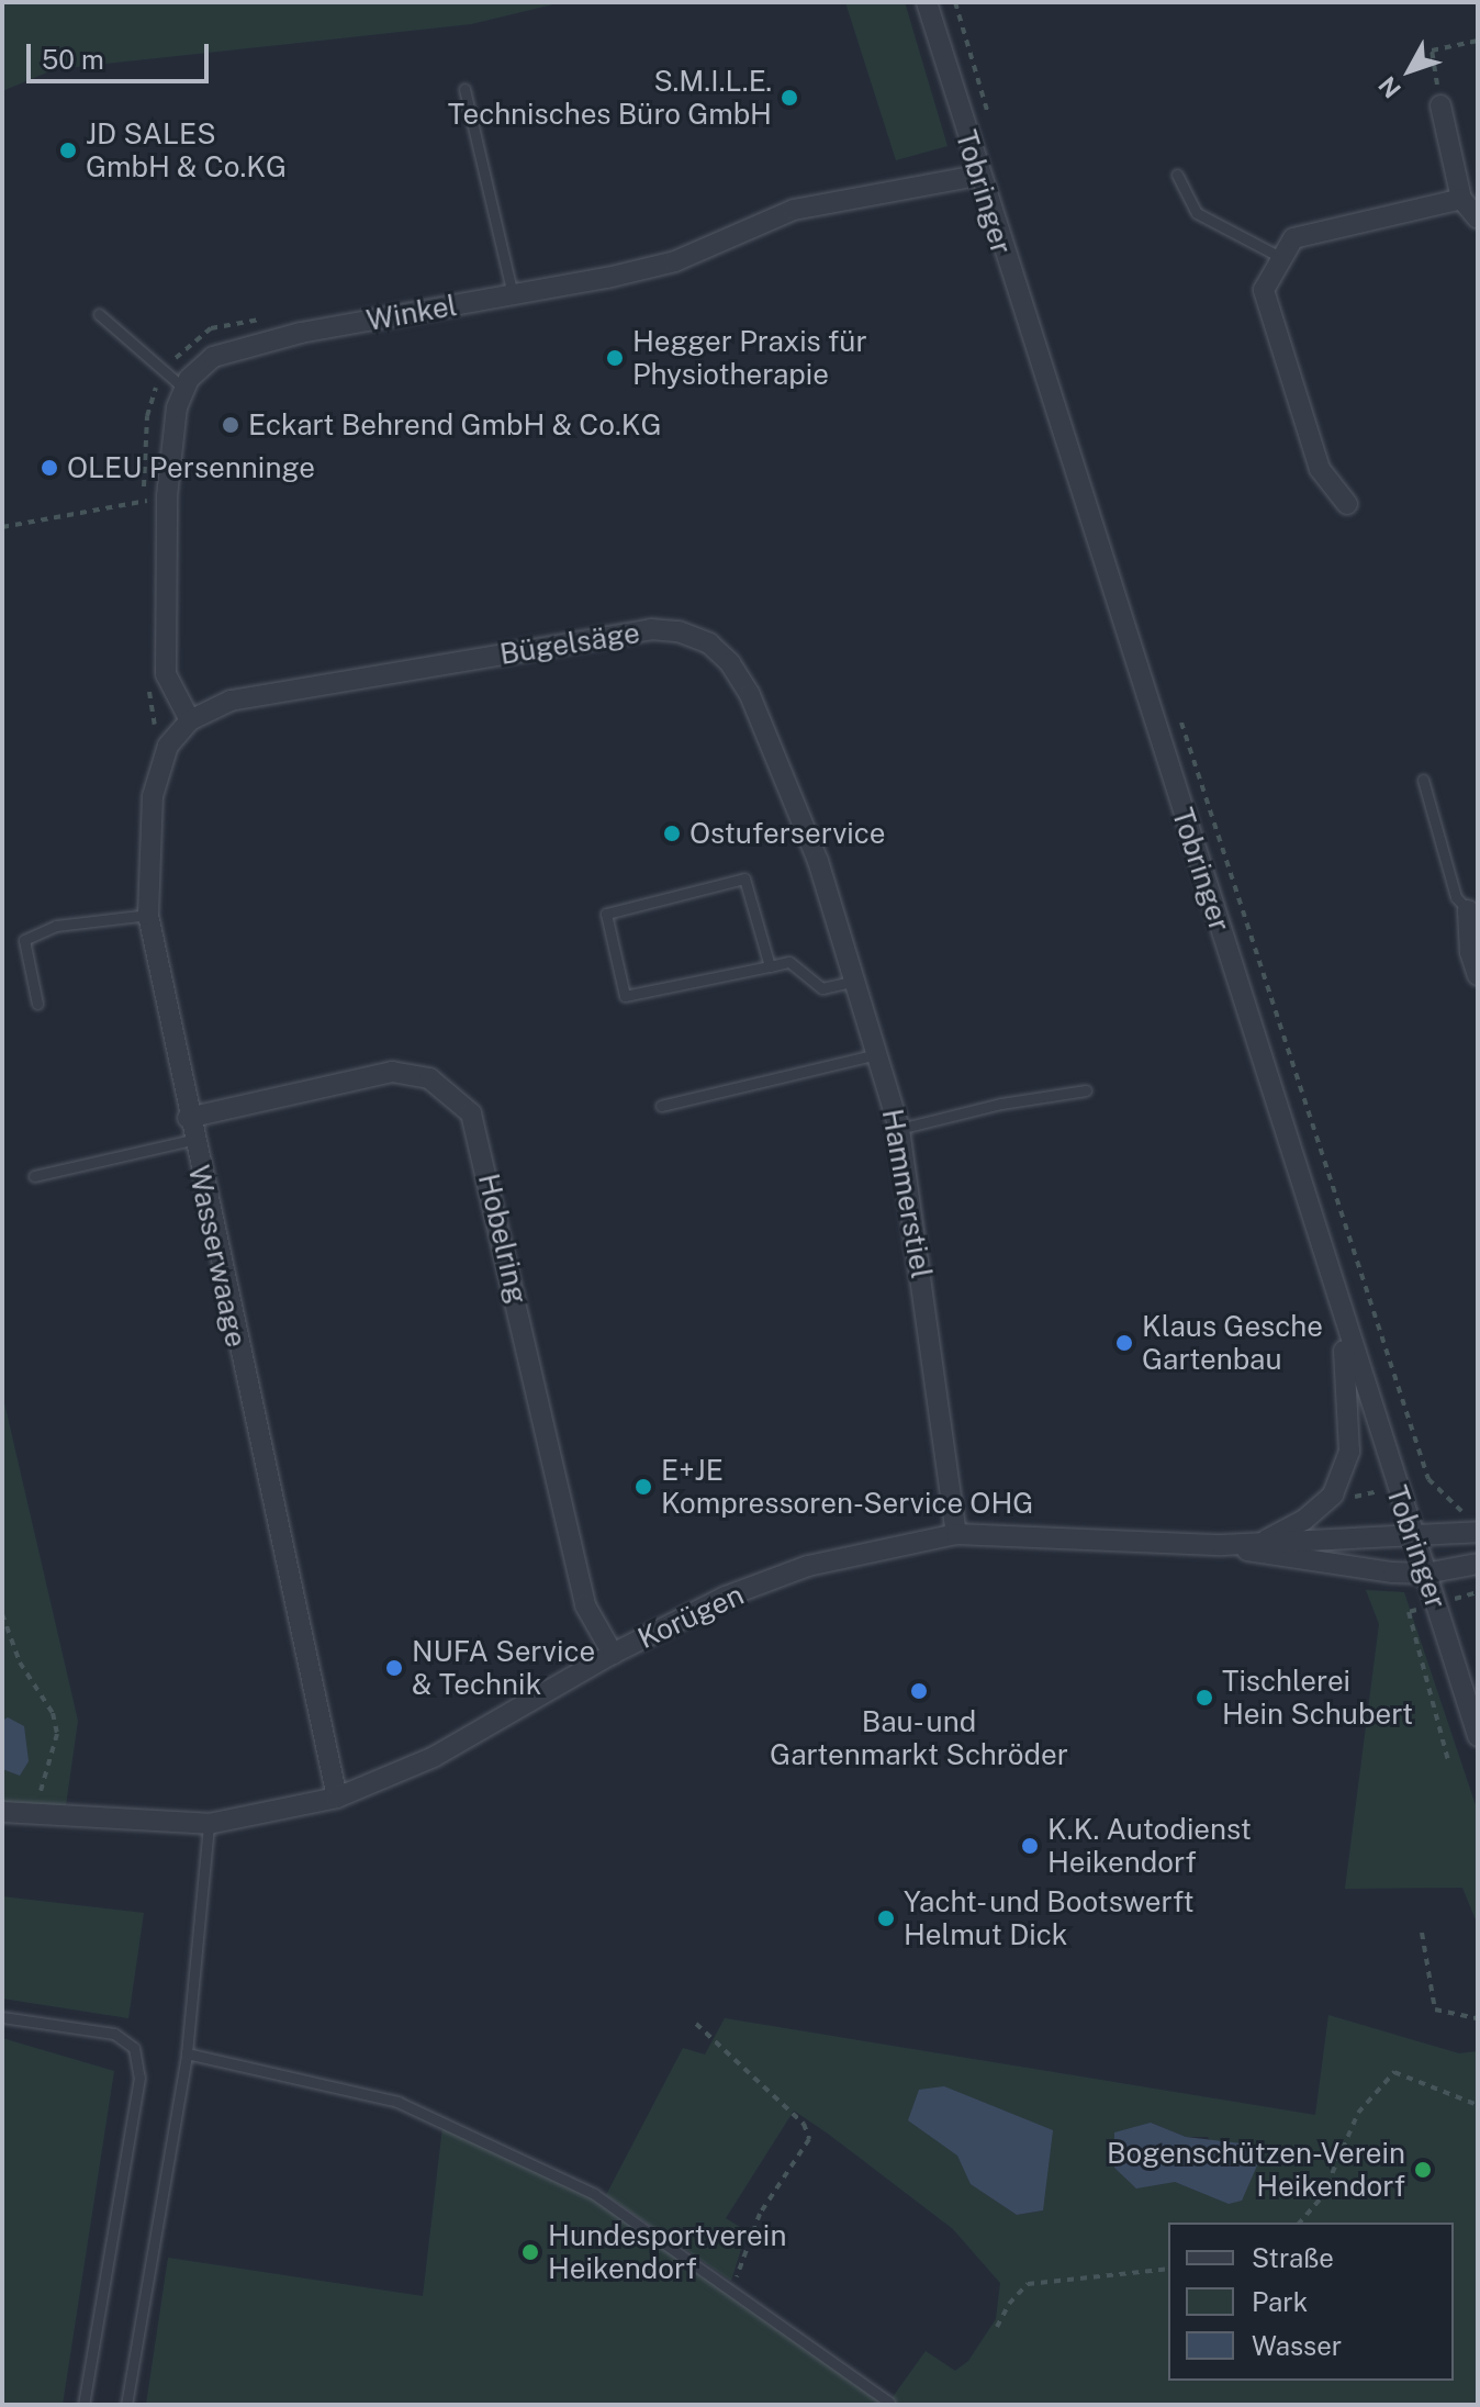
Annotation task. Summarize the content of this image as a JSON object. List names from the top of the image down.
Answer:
{
  "streets": {
    "street": [
      "Tobringer",
      "Winkel",
      "Bügelsäge",
      "Hammerstiel",
      "Hobelring",
      "Wasserwaage",
      "Korügen"
    ]
  },
  "crossings": [
    ["Tobringer", "Winkel"],
    ["Tobringer", "Korügen"],
    ["Bügelsäge", "Hammerstiel"],
    ["Bügelsäge", "Wasserwaage"],
    ["Hammerstiel", "Korügen"],
    ["Hobelring", "Wasserwaage"],
    ["Hobelring", "Korügen"],
    ["Wasserwaage", "Korügen"]
  ],
  "places": [
    "S.M.I.L.E. Technisches Büro GmbH",
    "JD SALES GmbH & Co.KG",
    "Hegger Praxis für Physiotherapie",
    "Eckart Behrend GmbH & Co.KG",
    "OLEU Persenninge",
    "Ostuferservice",
    "Klaus Gesche Gartenbau",
    "E+JE Kompressoren-Service OHG",
    "NUFA Service & Technik",
    "Bau- und Gartenmarkt Schröder",
    "Tischlerei Hein Schubert",
    "K.K. Autodienst Heikendorf",
    "Yacht- und Bootswerft Helmut Dick",
    "Bogenschützen-Verein Heikendorf",
    "Hundesportverein Heikendorf"
  ],
  "legend": ["Straße", "Park", "Wasser"],
  "scale_bar": "50 m",
  "north": "bottom left"
}
